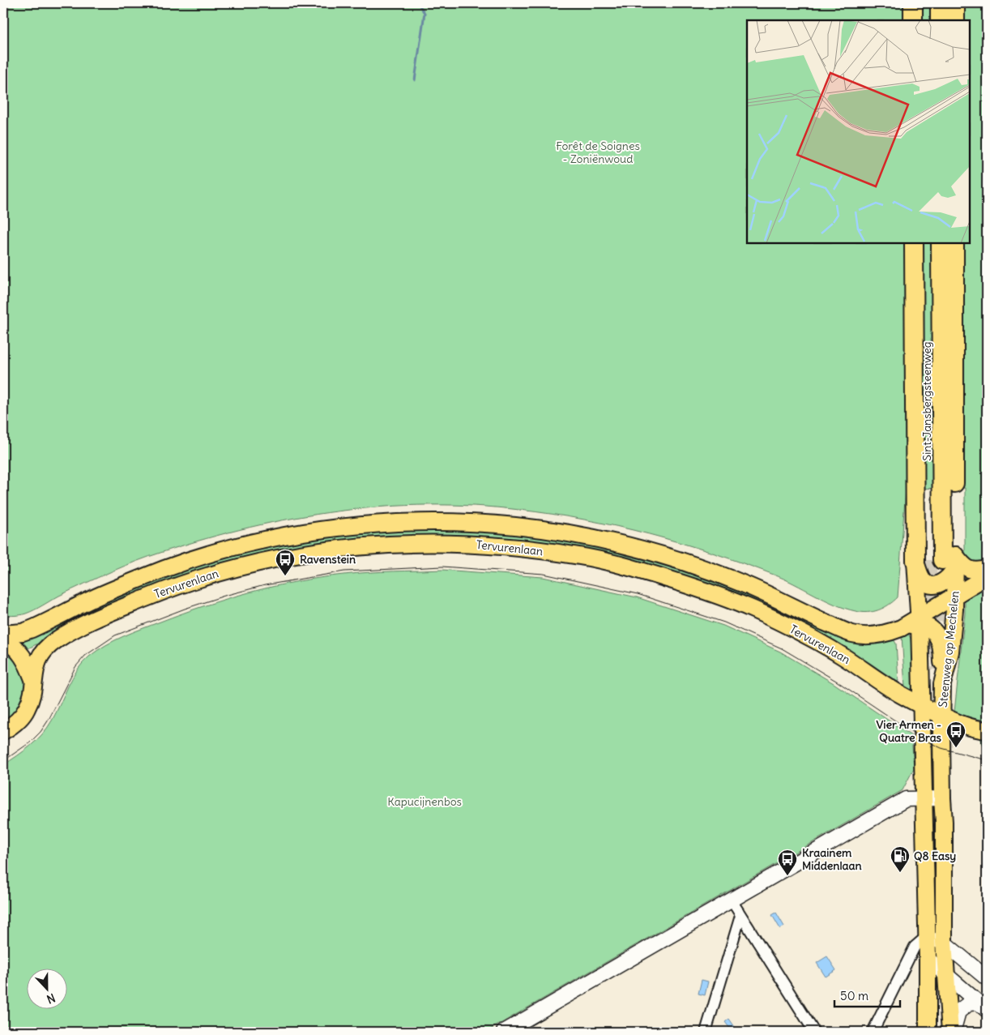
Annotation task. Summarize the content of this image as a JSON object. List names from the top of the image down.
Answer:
{
  "streets": {
    "highway": ["Sint-Jansbergsteenweg"],
    "main road": ["Tervurenlaan", "Steenweg op Mechelen"]
  },
  "crossings": [
    ["Sint-Jansbergsteenweg", "Steenweg op Mechelen"],
    ["Tervurenlaan", "Steenweg op Mechelen"]
  ],
  "parks": ["Forêt de Soignes - Zoniënwoud", "Kapucijnenbos"],
  "places": {
    "bus stop": ["Ravenstein", "Vier Armen - Quatre Bras", "Kraainem Middenlaan"],
    "fuel station": ["Q8 Easy"]
  },
  "scale_bar": "50 m",
  "north": "bottom"
}
